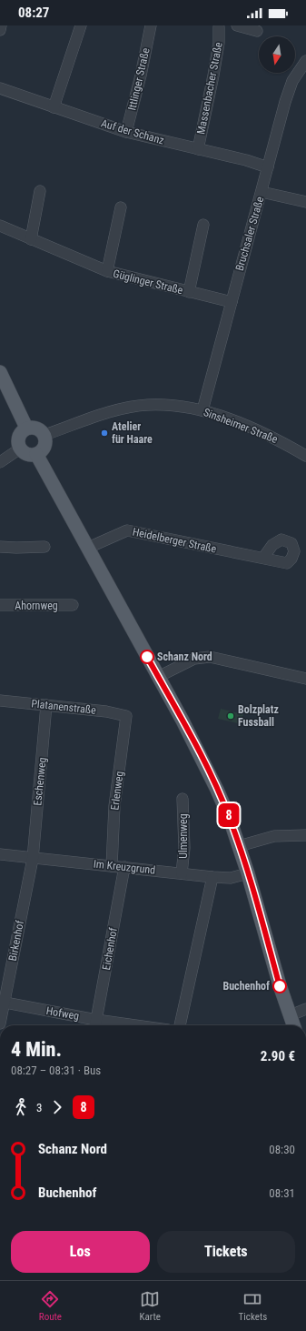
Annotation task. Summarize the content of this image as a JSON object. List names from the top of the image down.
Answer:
{
  "streets": {
    "street": [
      "Ittlinger Straße",
      "Massenbacher Straße",
      "Auf der Schanz",
      "Bruchsaler Straße",
      "Güglinger Straße",
      "Sinsheimer Straße",
      "Heidelberger Straße",
      "Ahornweg",
      "Platanenstraße",
      "Eschenweg",
      "Erlenweg",
      "Ulmenweg",
      "Im Kreuzgrund",
      "Birkenhof",
      "Eichenhof",
      "Hofweg"
    ]
  },
  "crossings": [
    ["Ittlinger Straße", "Auf der Schanz"],
    ["Massenbacher Straße", "Auf der Schanz"],
    ["Auf der Schanz", "Bruchsaler Straße"],
    ["Bruchsaler Straße", "Güglinger Straße"],
    ["Bruchsaler Straße", "Sinsheimer Straße"],
    ["Platanenstraße", "Eschenweg"],
    ["Platanenstraße", "Erlenweg"],
    ["Eschenweg", "Im Kreuzgrund"],
    ["Eschenweg", "Birkenhof"],
    ["Erlenweg", "Im Kreuzgrund"],
    ["Ulmenweg", "Im Kreuzgrund"],
    ["Im Kreuzgrund", "Birkenhof"],
    ["Im Kreuzgrund", "Eichenhof"],
    ["Birkenhof", "Hofweg"],
    ["Eichenhof", "Hofweg"]
  ],
  "places": [
    "Atelier für Haare",
    "Schanz Nord",
    "Bolzplatz Fussball",
    "Buchenhof"
  ],
  "lines": ["bus line 8"],
  "north": "bottom",
  "page": {
    "status": "08:27",
    "on_map": "8",
    "heading": ["4 Min.", "08:27 – 08:31 · Bus", "2.90 €"],
    "legs": ["3", "8"],
    "list": [
      {
        "name": "Schanz Nord",
        "value": "08:30"
      },
      {
        "name": "Buchenhof",
        "value": "08:31"
      }
    ],
    "buttons": ["Los", "Tickets"],
    "tabs": ["Route", "Karte", "Tickets"]
  }
}
